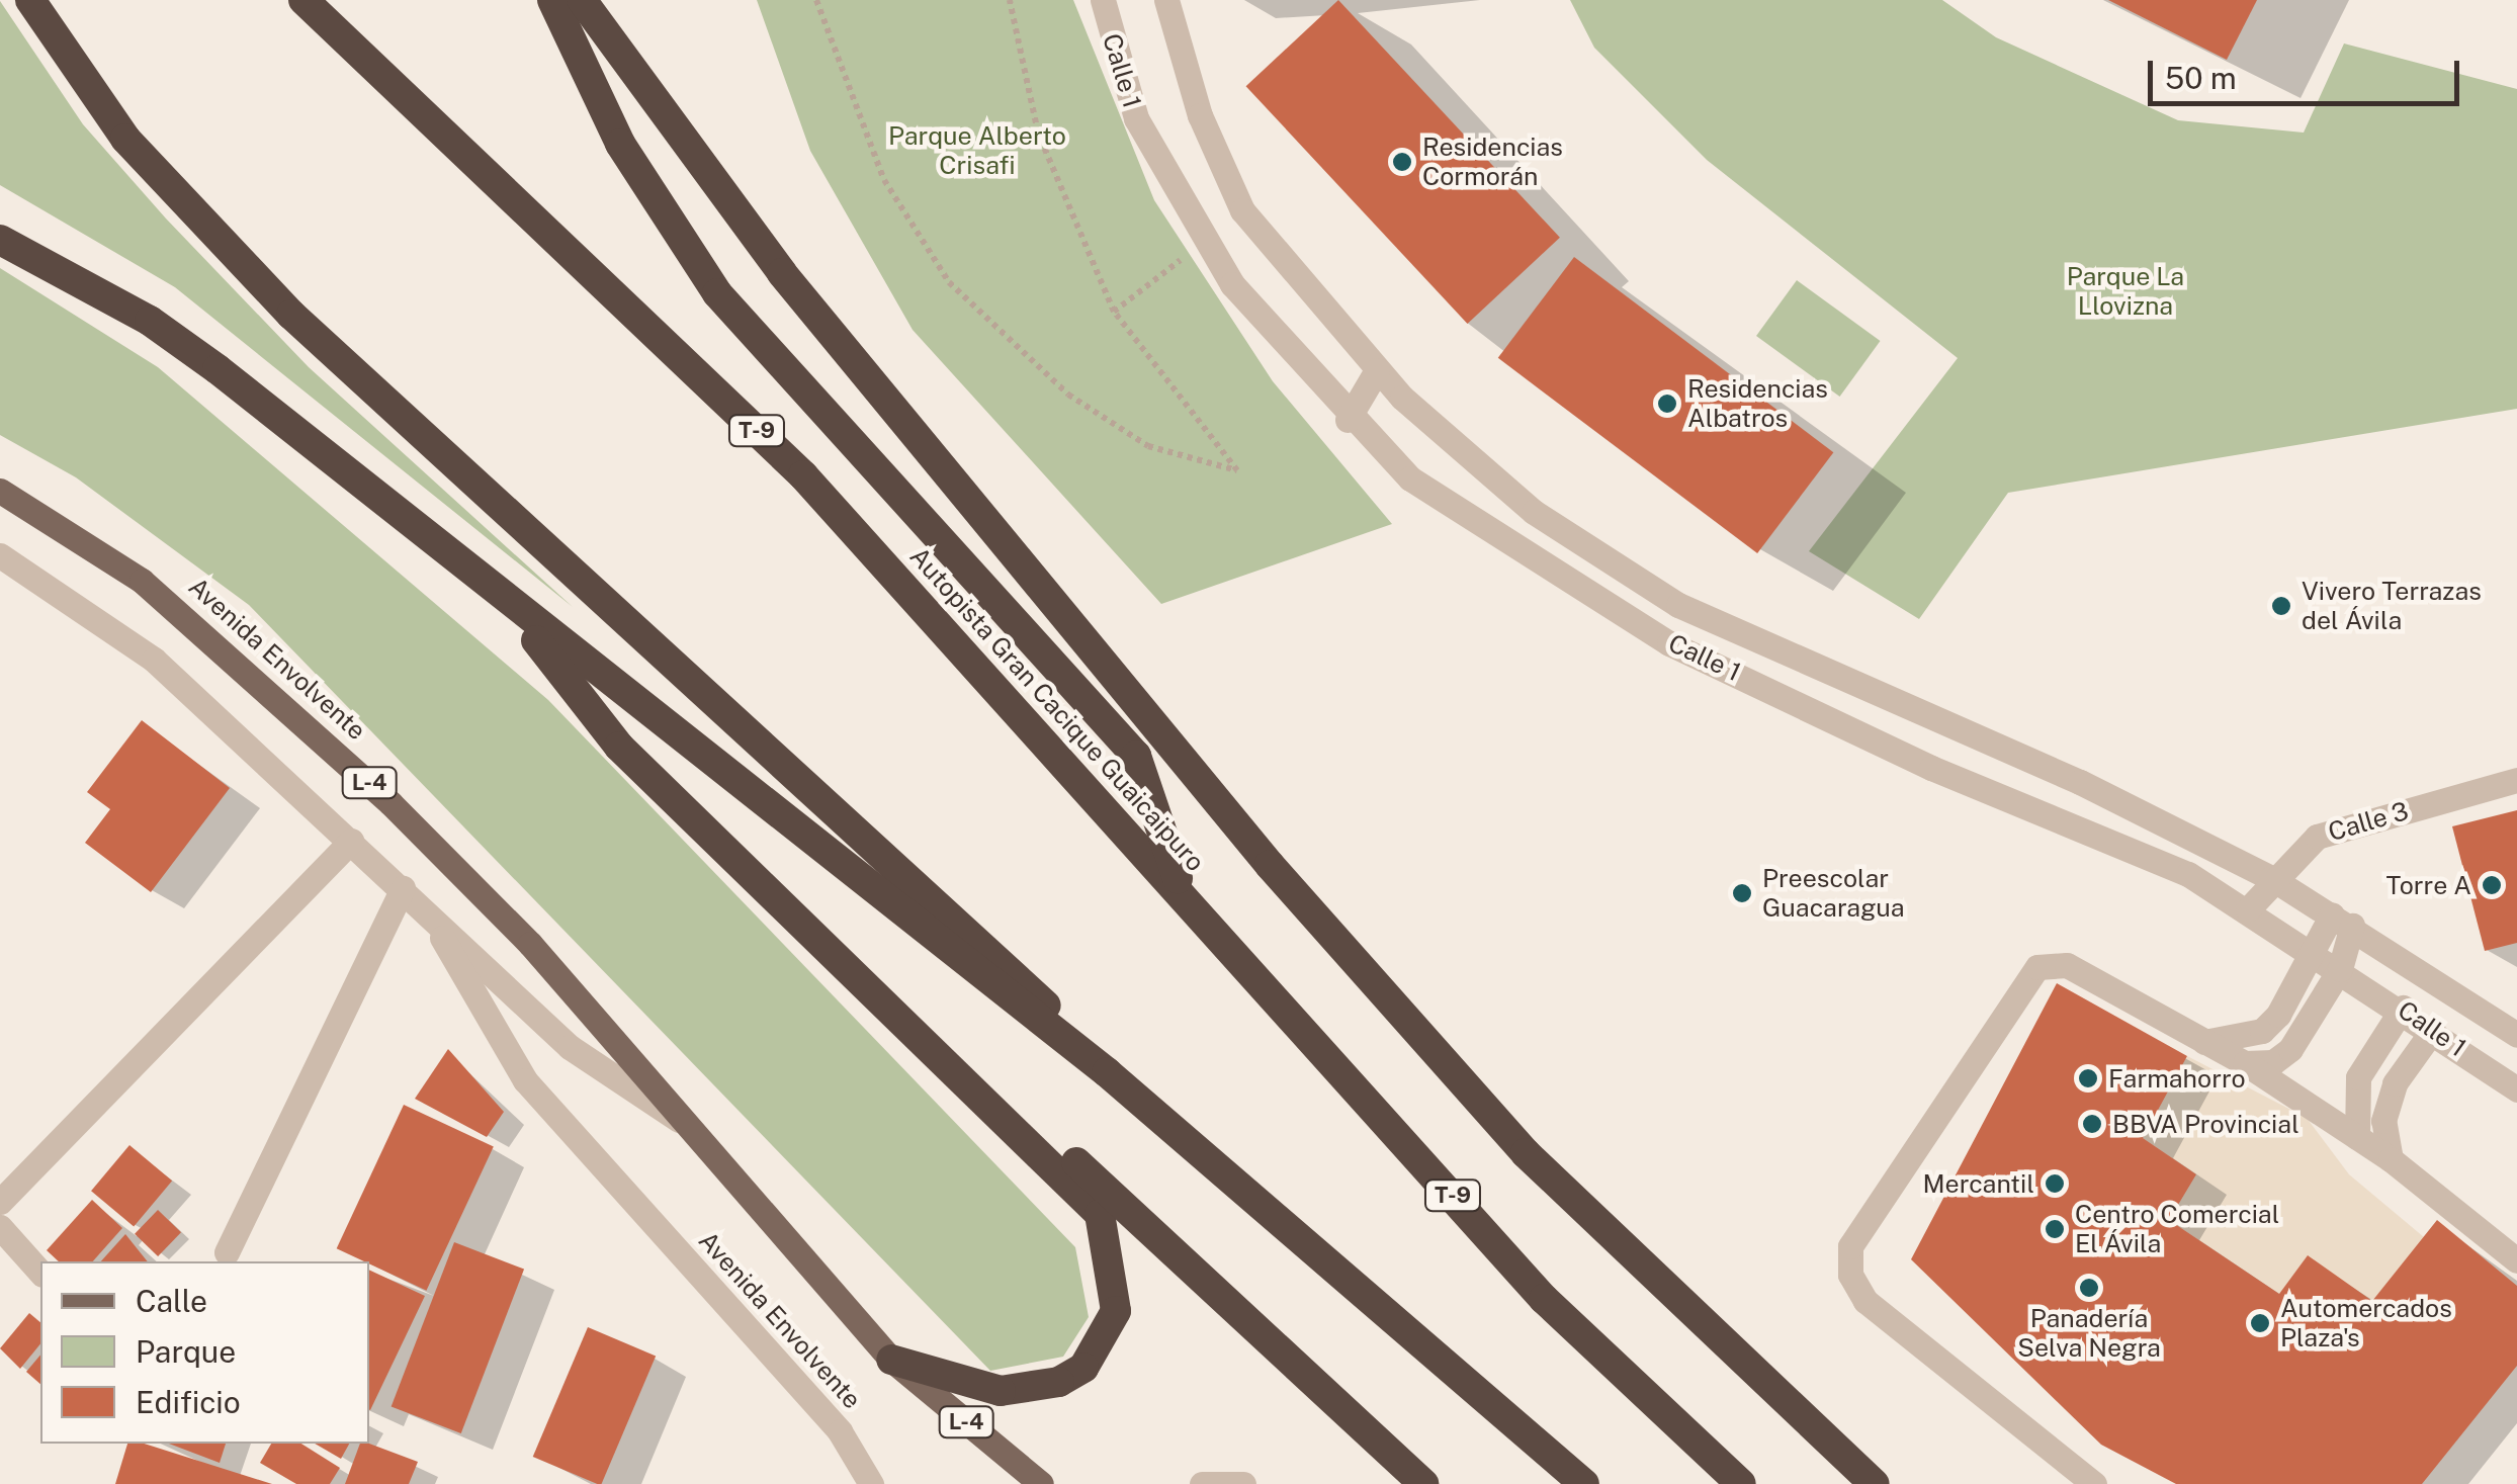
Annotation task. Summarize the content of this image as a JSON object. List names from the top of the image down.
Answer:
{
  "streets": {
    "highway": ["T-9", "Autopista Gran Cacique Guaicaipuro"],
    "main road": ["Avenida Envolvente", "L-4"],
    "street": ["Calle 1", "Calle 3"]
  },
  "crossings": [
    ["Calle 1", "Calle 3"]
  ],
  "parks": ["Parque Alberto Crisafi", "Parque La Llovizna"],
  "places": [
    "Residencias Cormorán",
    "Residencias Albatros",
    "Vivero Terrazas del Ávila",
    "Torre A",
    "Preescolar Guacaragua",
    "Farmahorro",
    "BBVA Provincial",
    "Mercantil",
    "Centro Comercial El Ávila",
    "Panadería Selva Negra",
    "Automercados Plaza's"
  ],
  "legend": ["Calle", "Parque", "Edificio"],
  "scale_bar": "50 m"
}
